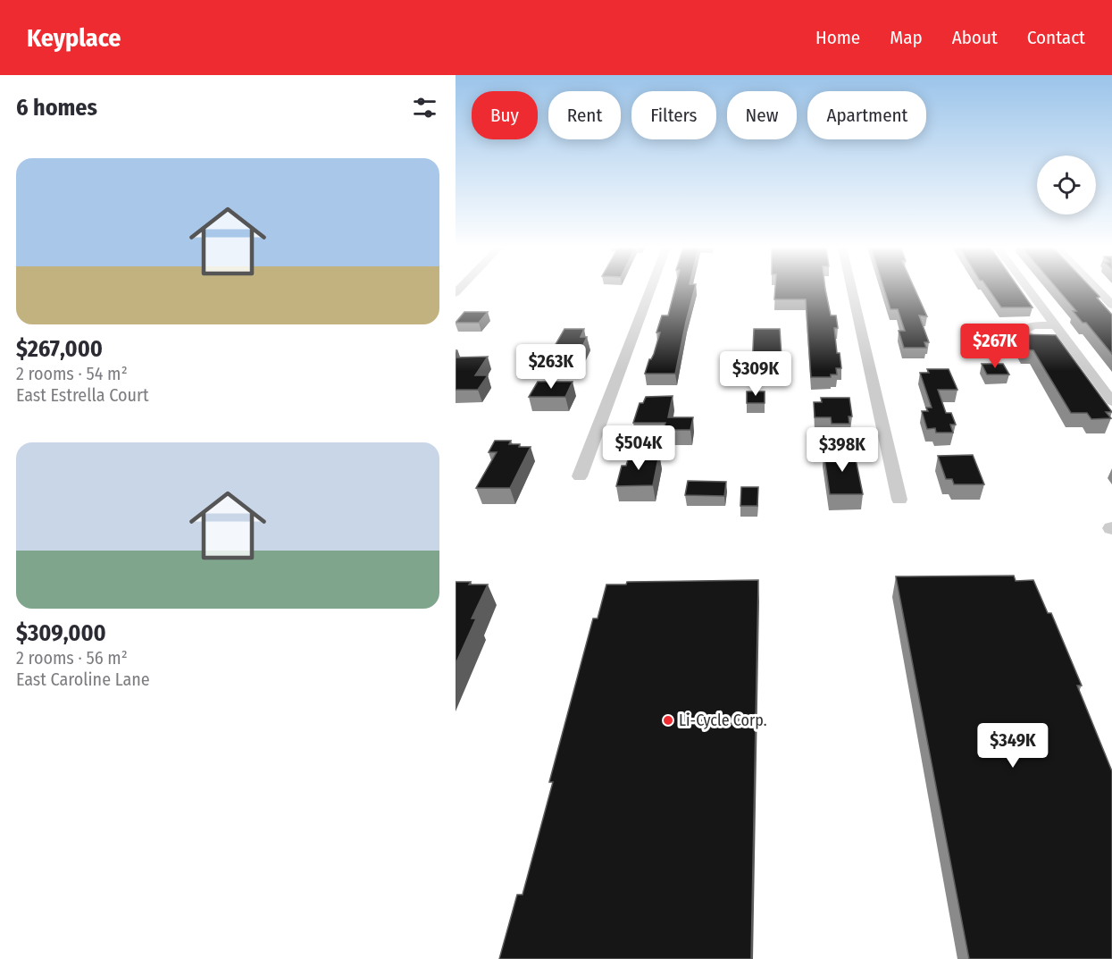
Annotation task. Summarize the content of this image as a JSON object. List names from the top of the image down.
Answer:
{
  "places": ["Li-Cycle Corp."],
  "page": {
    "header": "Keyplace",
    "nav": [
      "Home",
      "Map",
      "About",
      "Contact"
    ],
    "heading": "6 homes",
    "chip": [
      "Buy",
      "Rent",
      "Filters",
      "New",
      "Apartment"
    ],
    "list": [
      {
        "name": "$267,000",
        "note": "2 rooms · 54 m² · East Estrella Court"
      },
      {
        "name": "$309,000",
        "note": "2 rooms · 56 m² · East Caroline Lane"
      }
    ],
    "price": [
      "$267K",
      "$263K",
      "$309K",
      "$504K",
      "$398K",
      "$349K"
    ]
  }
}
